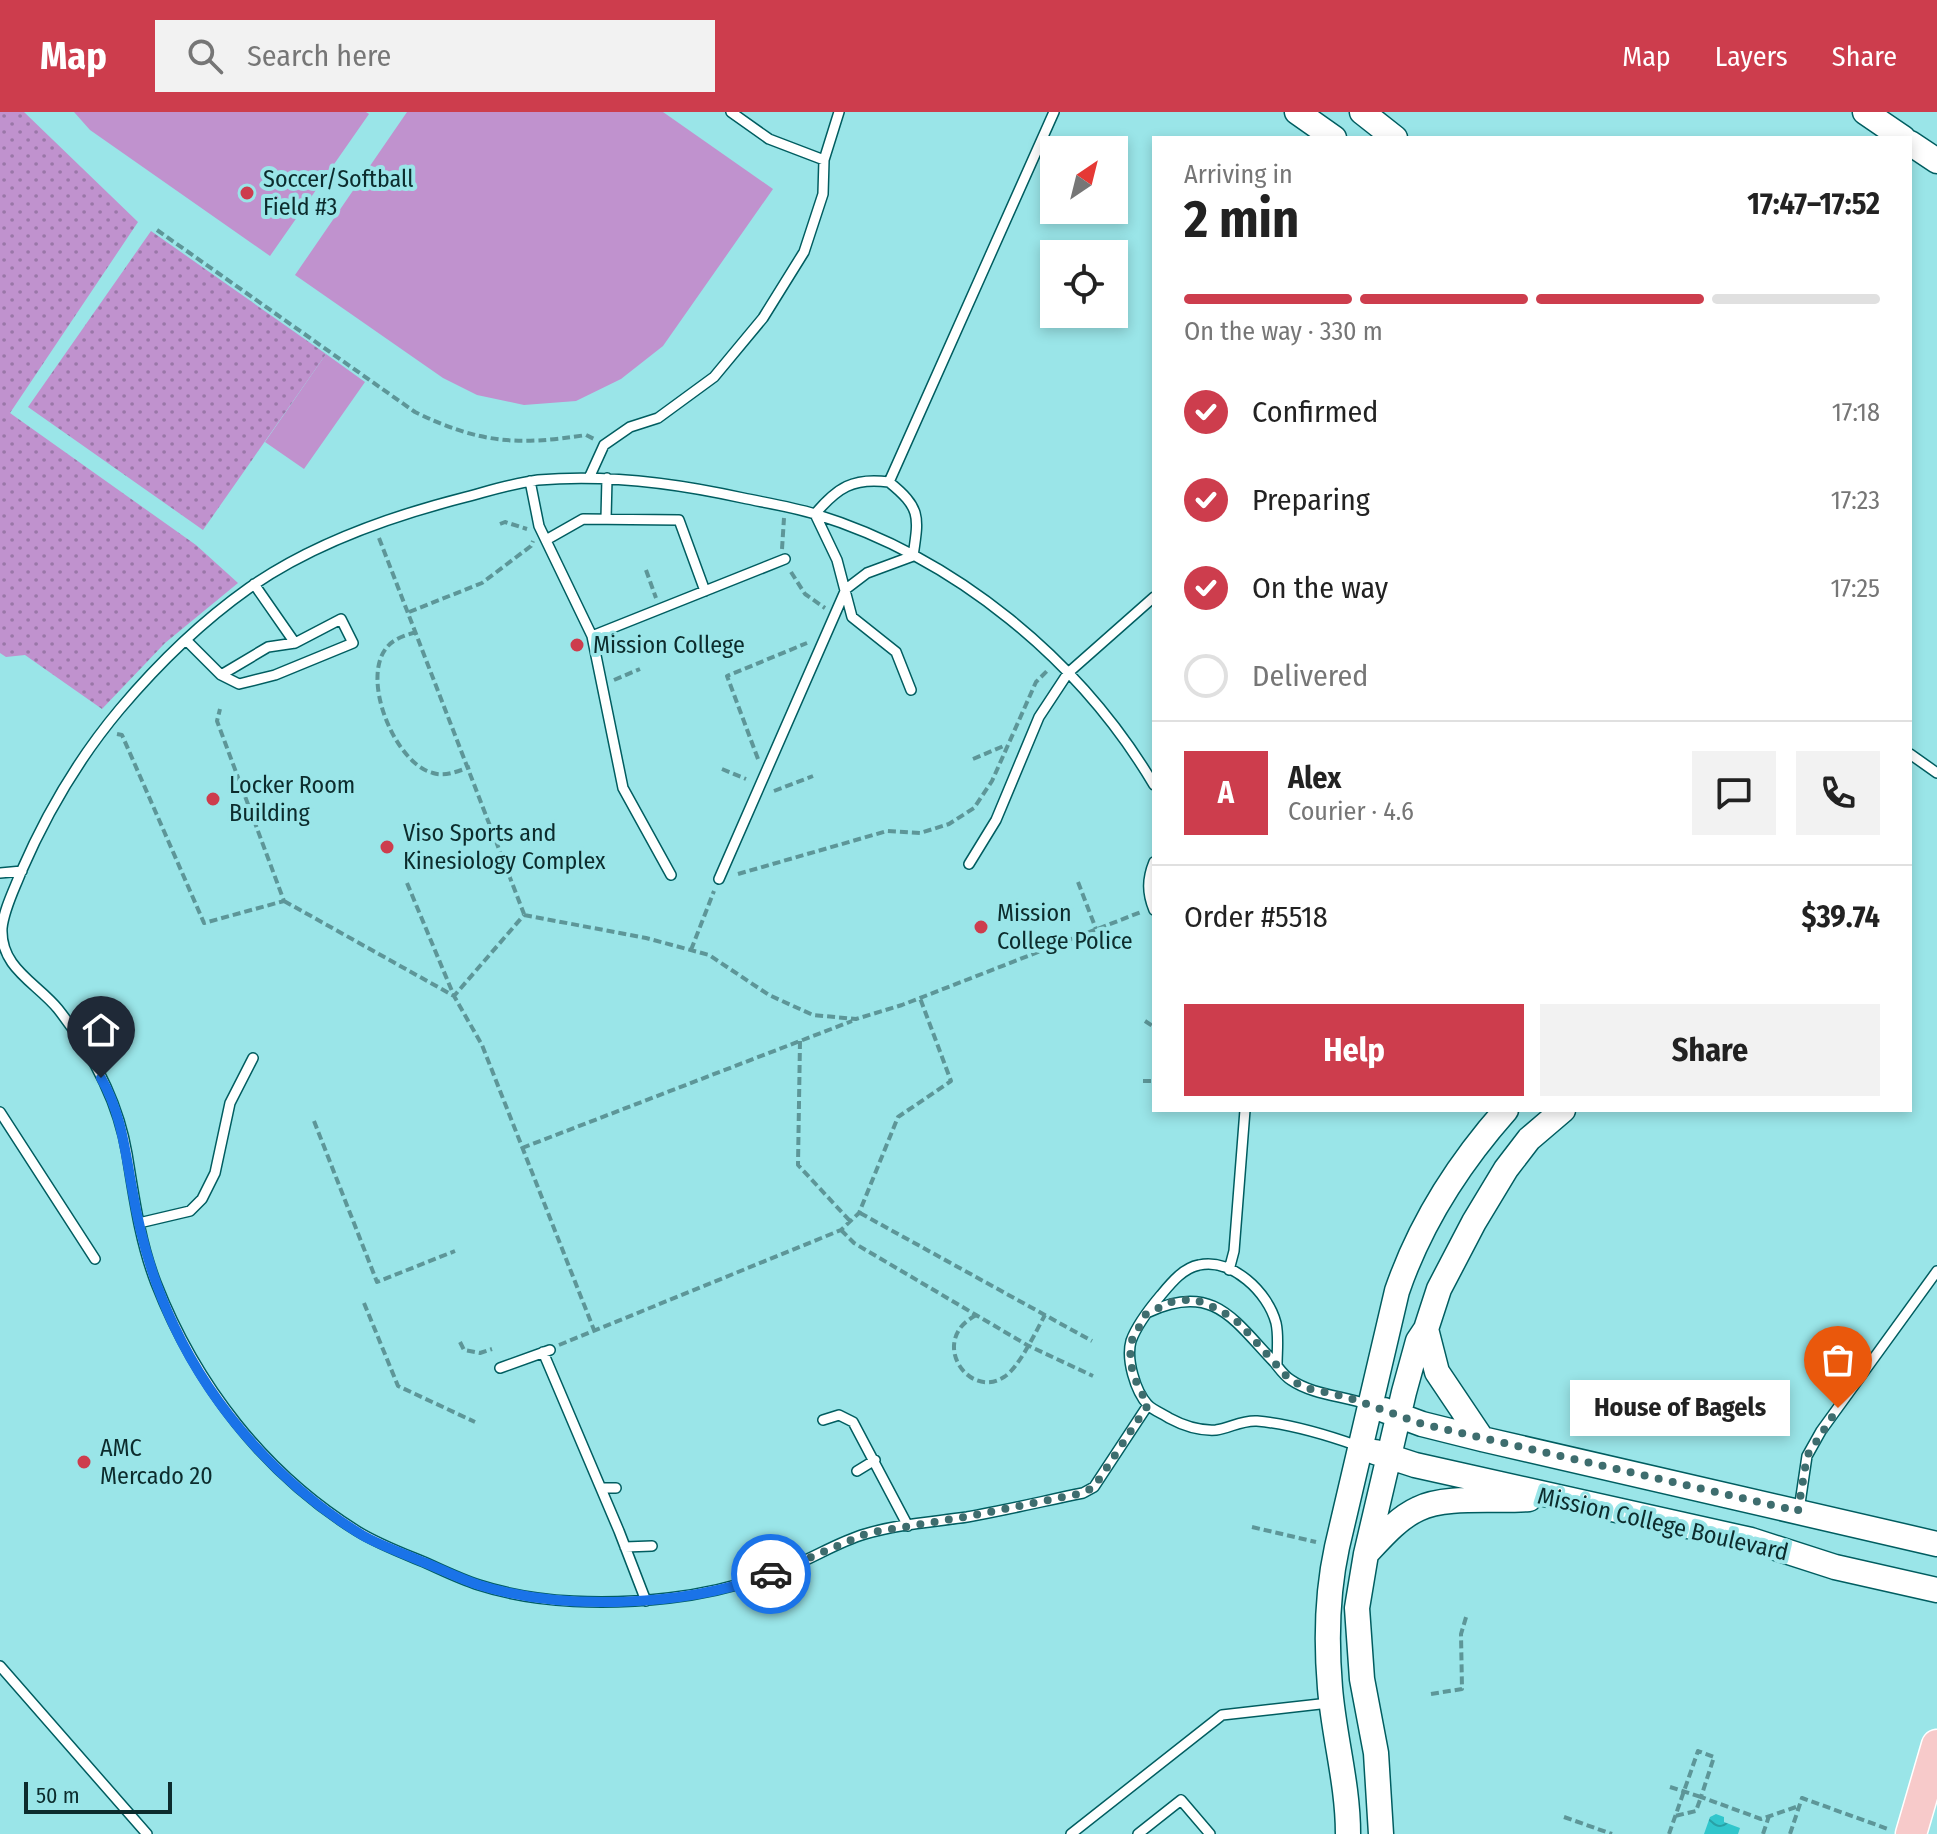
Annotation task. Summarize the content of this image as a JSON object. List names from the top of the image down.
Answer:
{
  "streets": {
    "street": ["Mission College Boulevard"]
  },
  "places": [
    "Soccer/Softball Field #3",
    "Mission College",
    "Locker Room Building",
    "Viso Sports and Kinesiology Complex",
    "Mission College Police",
    "House of Bagels",
    "AMC Mercado 20"
  ],
  "scale_bar": "50 m",
  "north": "top right",
  "page": {
    "header": "Map",
    "search": "Search here",
    "nav": ["Map", "Layers", "Share"],
    "heading": ["2 min", "Arriving in", "17:47–17:52"],
    "panel": [
      "Alex",
      "Courier · 4.6",
      "Order #5518",
      "$39.74"
    ],
    "bar": "On the way · 330 m",
    "list": [
      ["Confirmed", "17:18"],
      ["Preparing", "17:23"],
      ["On the way", "17:25"],
      "Delivered"
    ],
    "round": "A",
    "buttons": ["Help", "Share"],
    "bubble": "House of Bagels",
    "scale": "50 m"
  }
}
